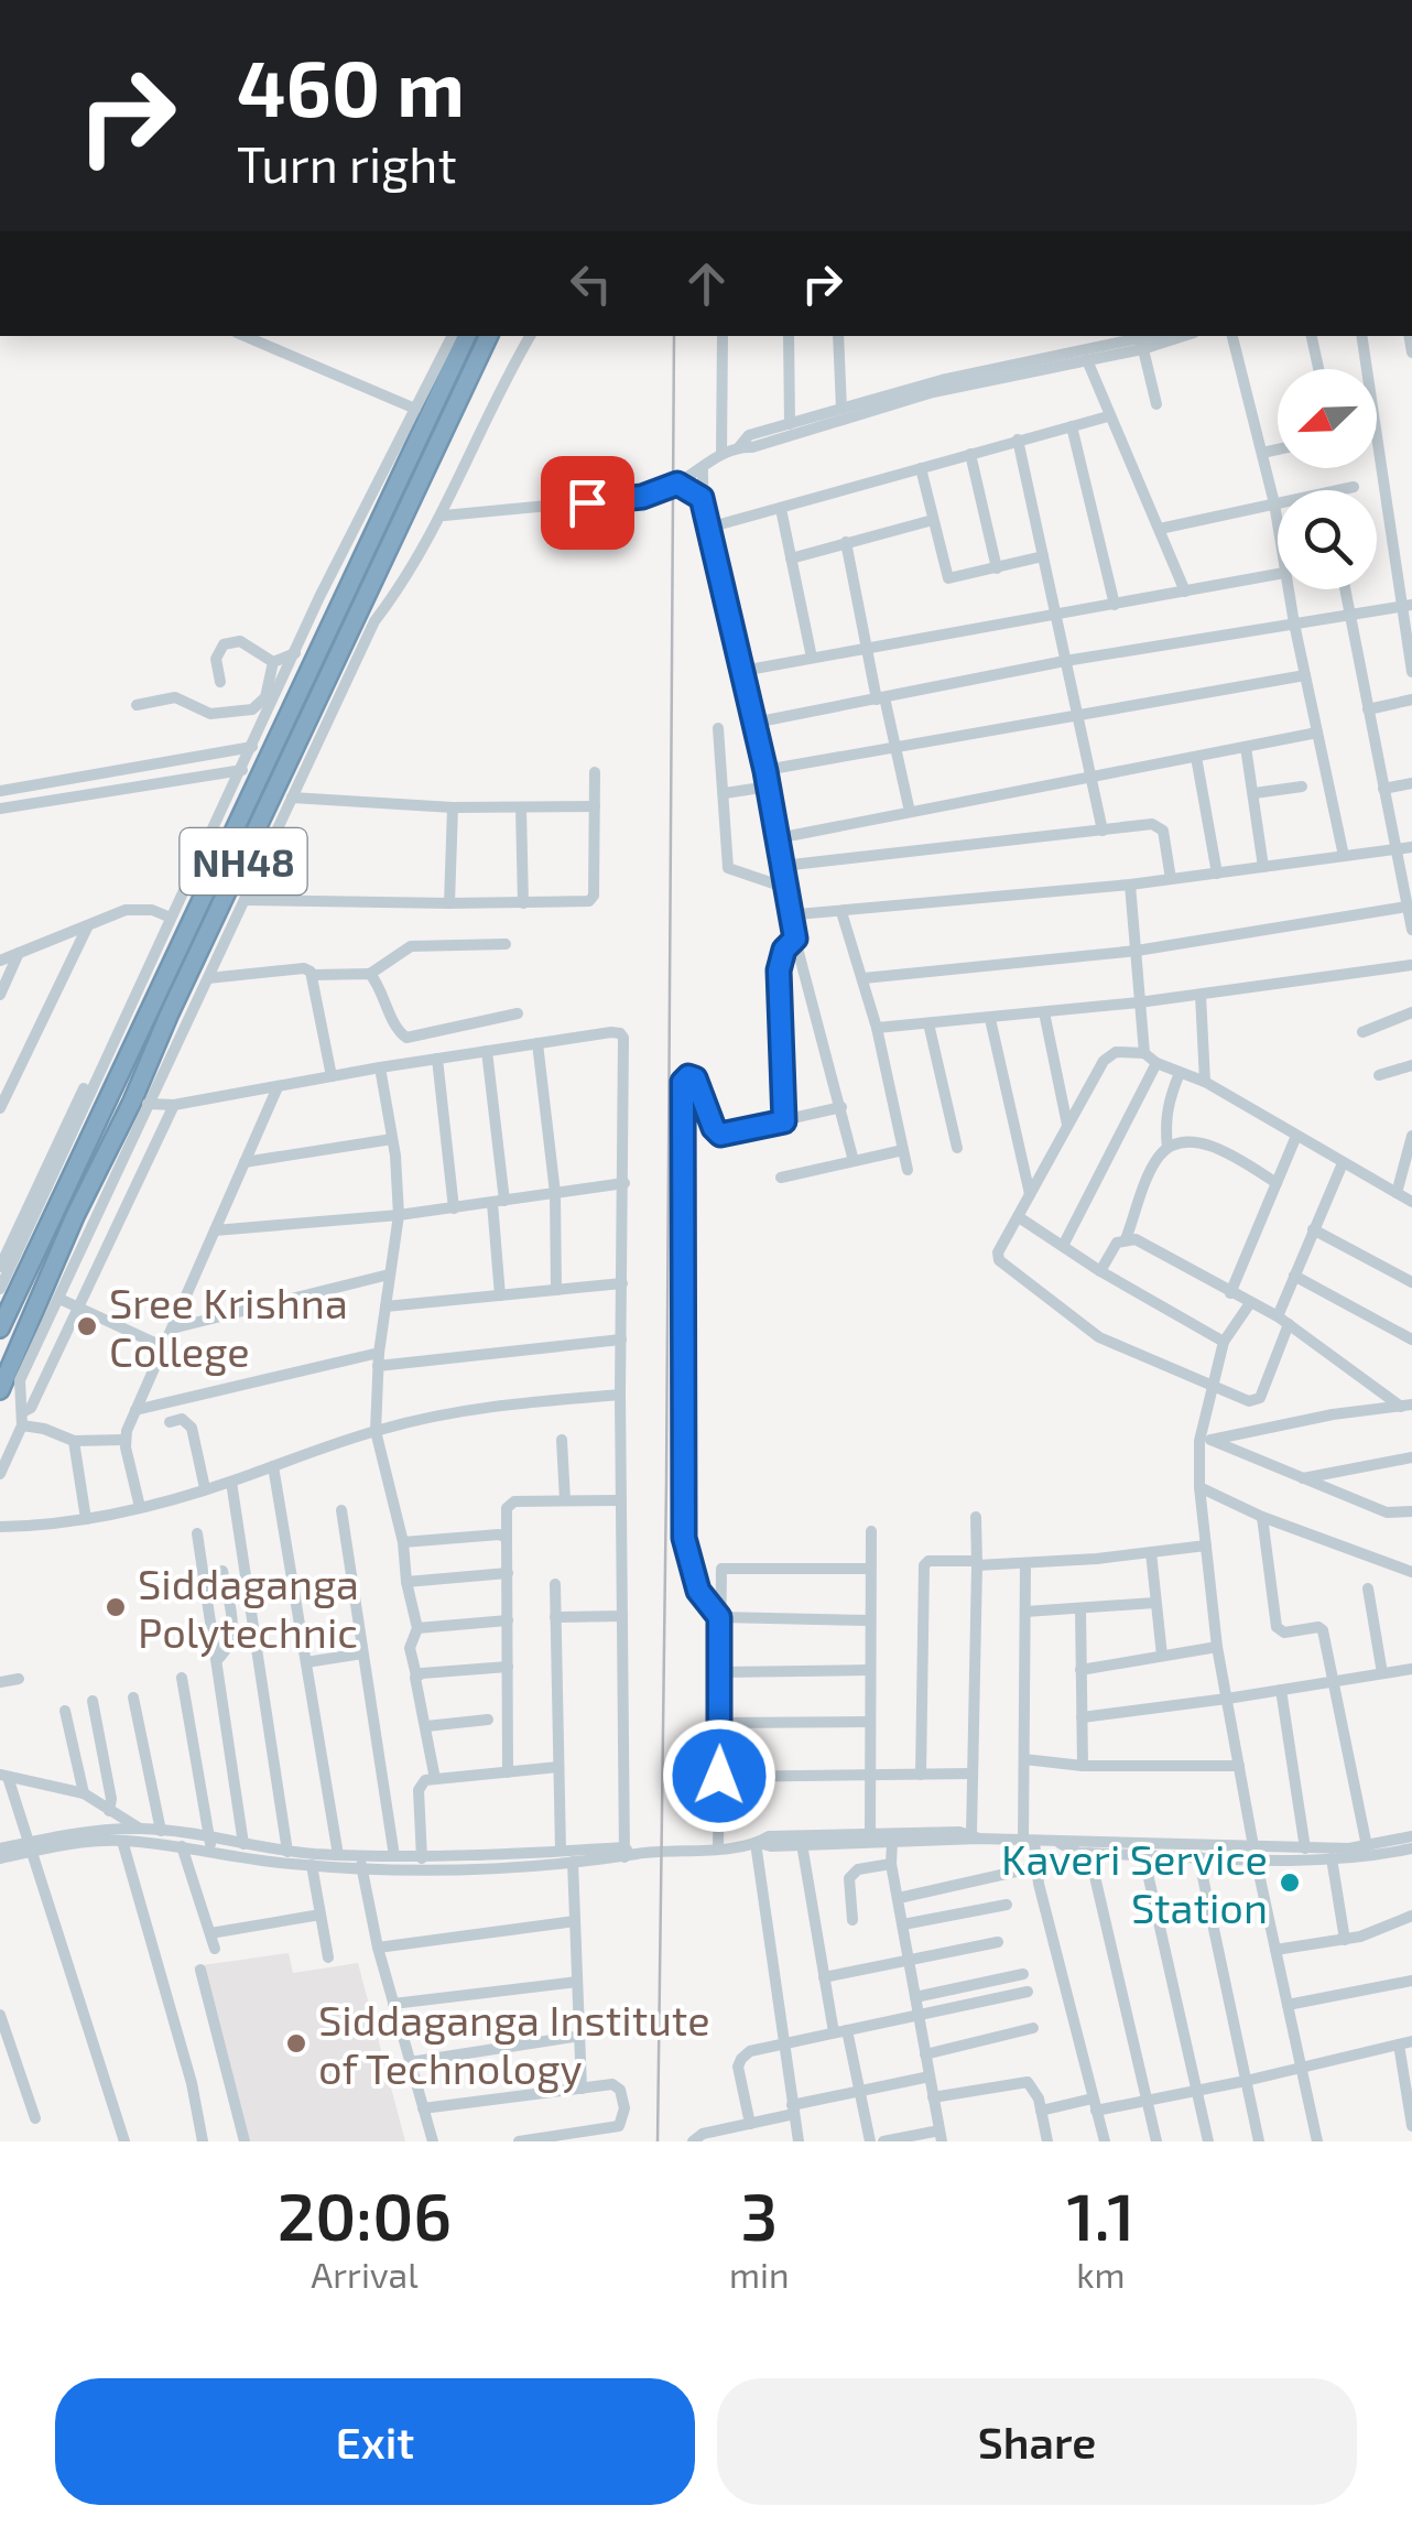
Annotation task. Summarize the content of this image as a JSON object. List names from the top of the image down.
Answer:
{
  "streets": {
    "highway": ["NH48"]
  },
  "places": [
    "Sree Krishna College",
    "Siddaganga Polytechnic",
    "Kaveri Service Station",
    "Siddaganga Institute of Technology"
  ],
  "north": "bottom left",
  "page": {
    "turn": ["460 m", "Turn right"],
    "eta": [
      "20:06",
      "Arrival",
      "3",
      "min",
      "1.1",
      "km"
    ],
    "buttons": ["Exit", "Share"]
  }
}
